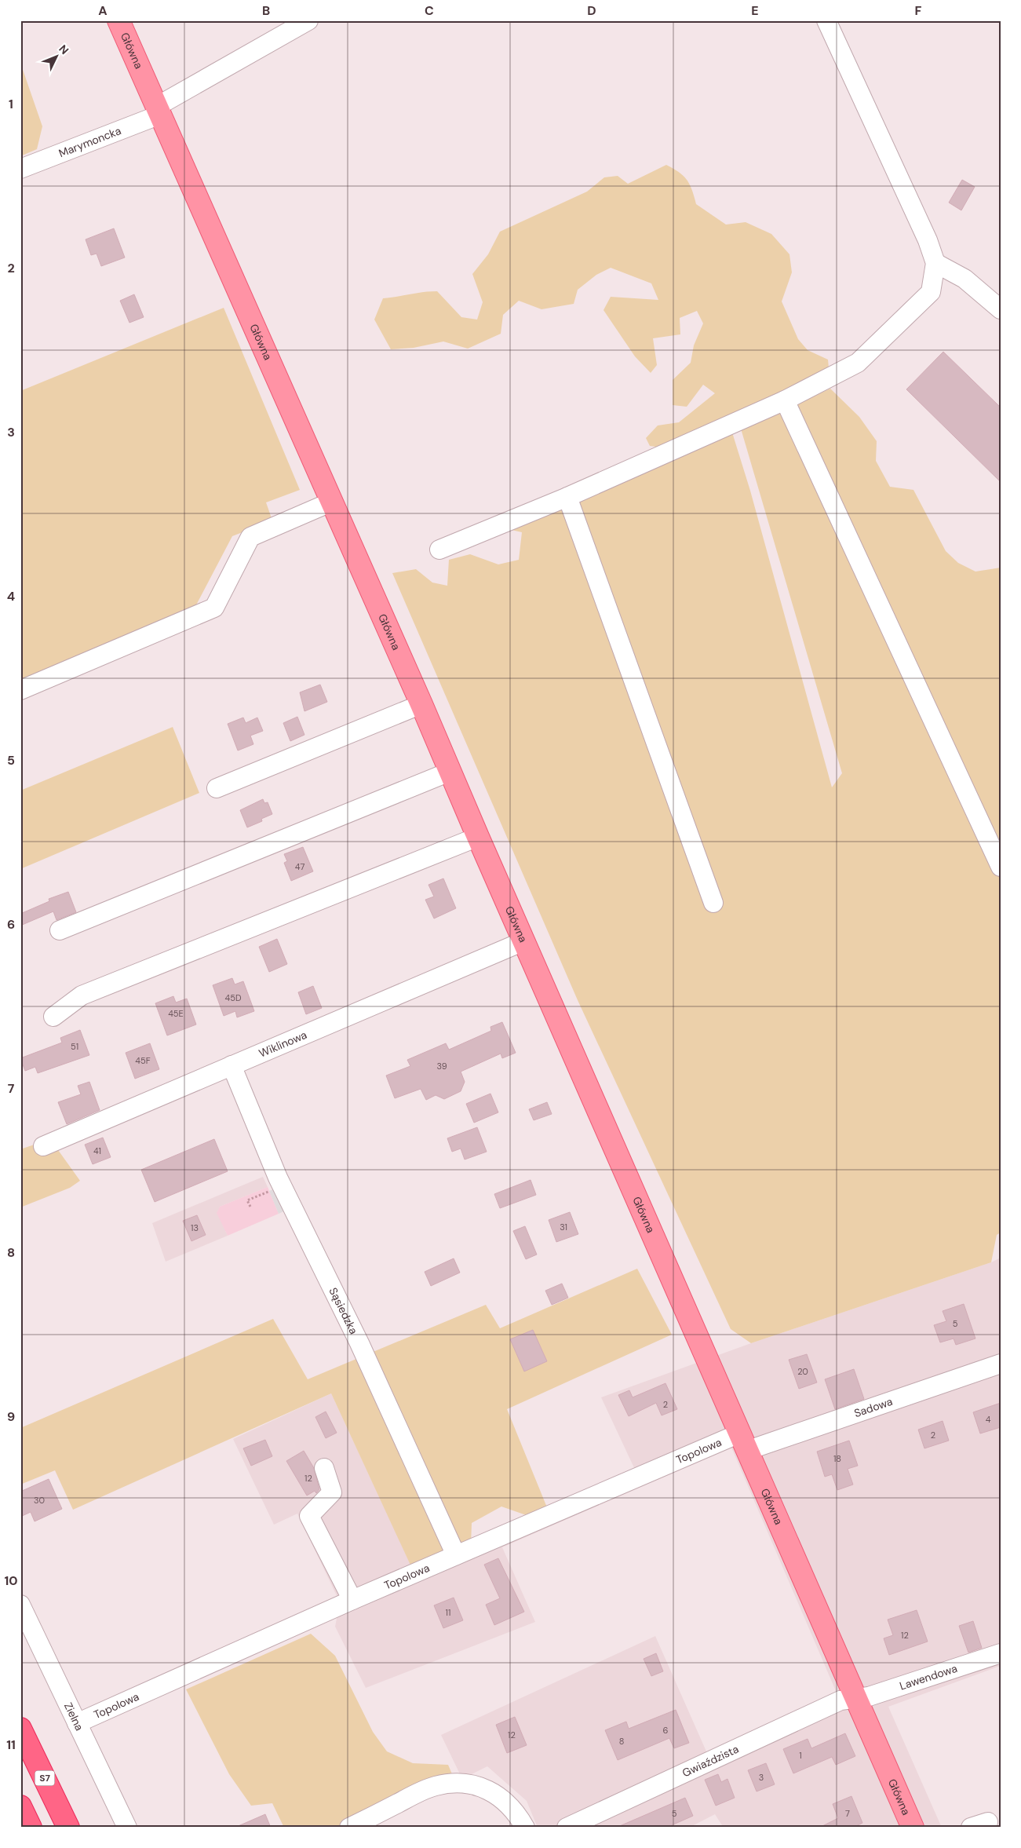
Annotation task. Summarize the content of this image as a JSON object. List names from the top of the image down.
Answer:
{
  "streets": {
    "highway": ["S7"],
    "main road": ["Główna"],
    "street": [
      "Marymoncka",
      "Wiklinowa",
      "Sąsiedzka",
      "Sadowa",
      "Topolowa",
      "Lawendowa",
      "Zielna",
      "Gwiaździsta"
    ]
  },
  "crossings": [
    ["Główna", "Marymoncka"],
    ["Główna", "Wiklinowa"],
    ["Główna", "Sadowa"],
    ["Główna", "Topolowa"],
    ["Główna", "Lawendowa"],
    ["Główna", "Gwiaździsta"],
    ["Wiklinowa", "Sąsiedzka"],
    ["Sąsiedzka", "Topolowa"],
    ["Sadowa", "Topolowa"],
    ["Topolowa", "Zielna"],
    ["Lawendowa", "Gwiaździsta"]
  ],
  "house_numbers": [
    "47",
    "45D",
    "45E",
    "51",
    "45F",
    "39",
    "41",
    "31",
    "13",
    "5",
    "20",
    "2",
    "4",
    "2",
    "18",
    "12",
    "30",
    "11",
    "12",
    "6",
    "12",
    "8",
    "1",
    "3",
    "5",
    "7"
  ],
  "north": "top right",
  "grid": {
    "columns": [
      "A",
      "B",
      "C",
      "D",
      "E",
      "F"
    ],
    "rows": [
      "1",
      "2",
      "3",
      "4",
      "5",
      "6",
      "7",
      "8",
      "9",
      "10",
      "11"
    ]
  }
}
